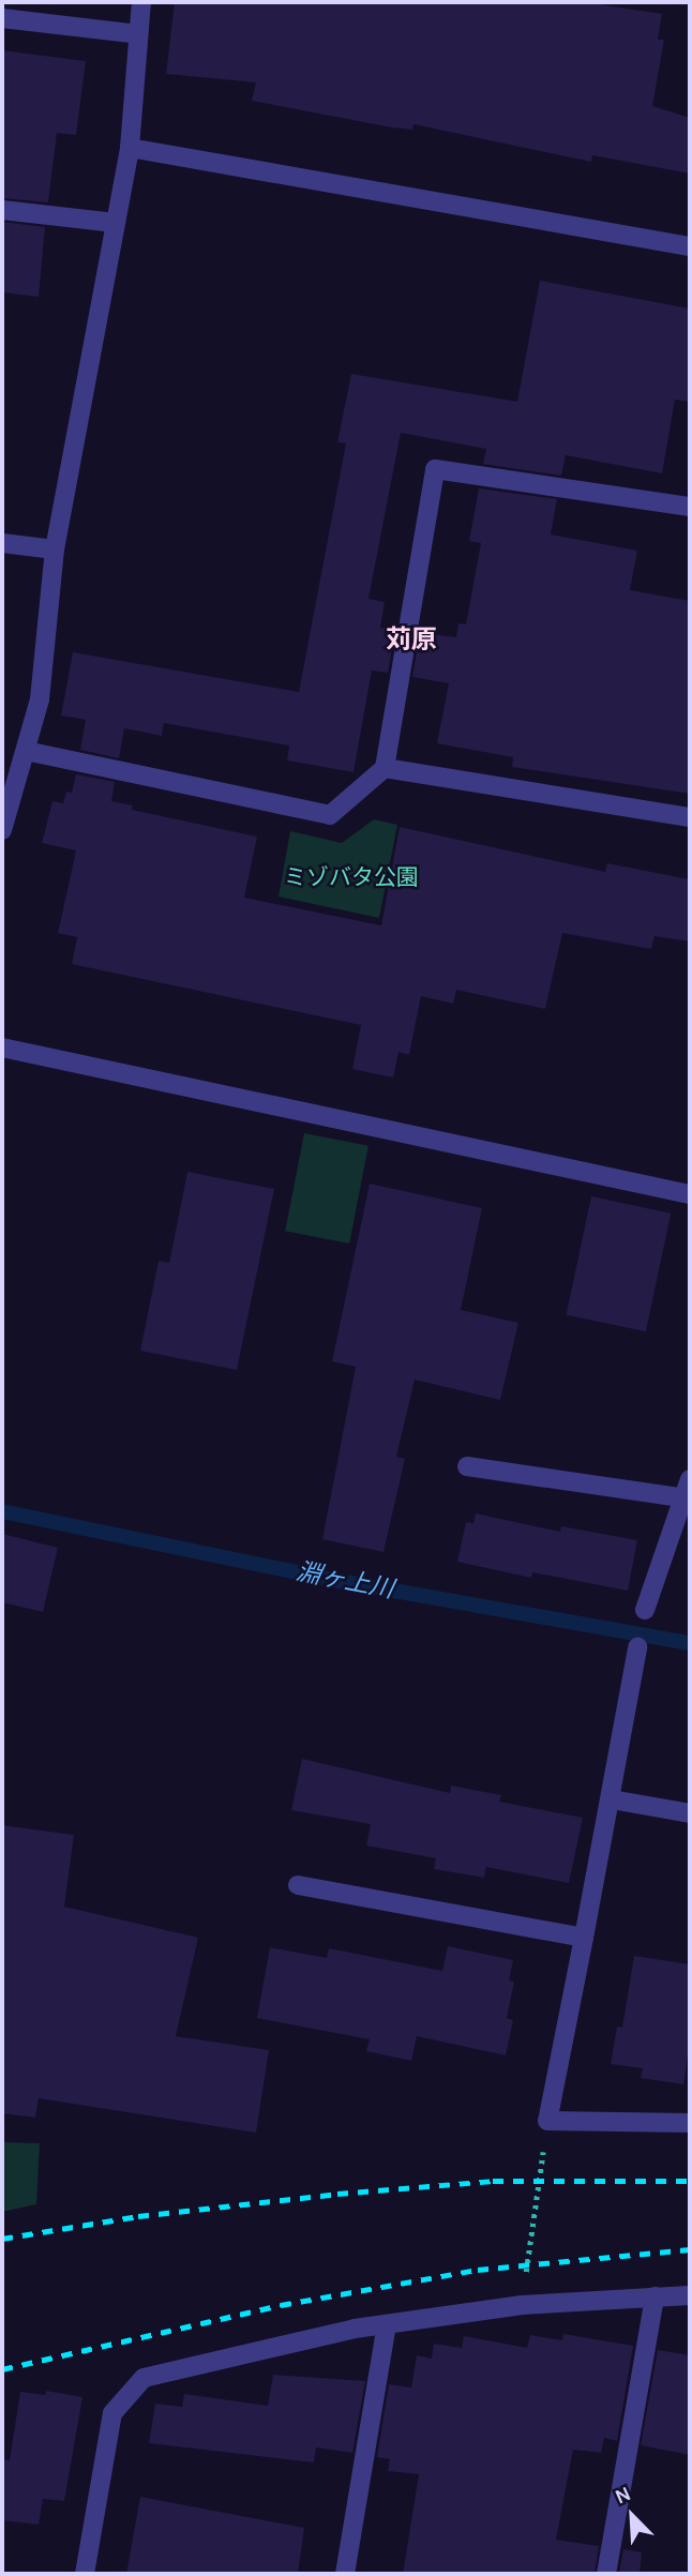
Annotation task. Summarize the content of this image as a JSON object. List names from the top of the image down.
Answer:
{
  "districts": ["苅原"],
  "water": ["淵ヶ上川"],
  "parks": ["ミゾバタ公園"],
  "north": "top left"
}
